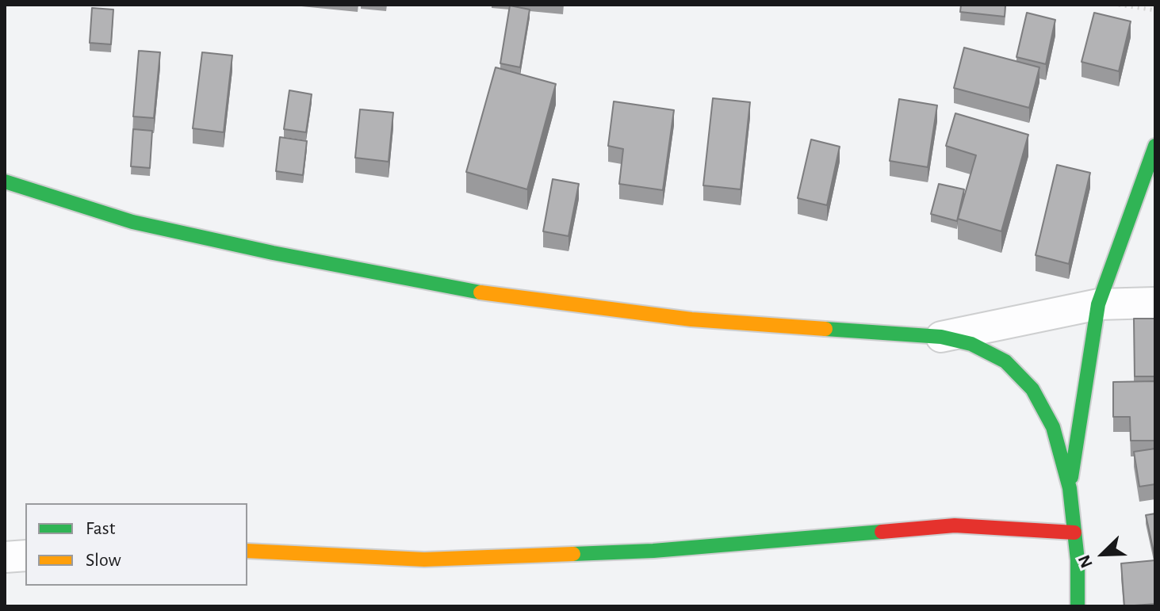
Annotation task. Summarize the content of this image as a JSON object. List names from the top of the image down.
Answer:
{
  "legend": ["Fast", "Slow"],
  "north": "bottom left"
}
